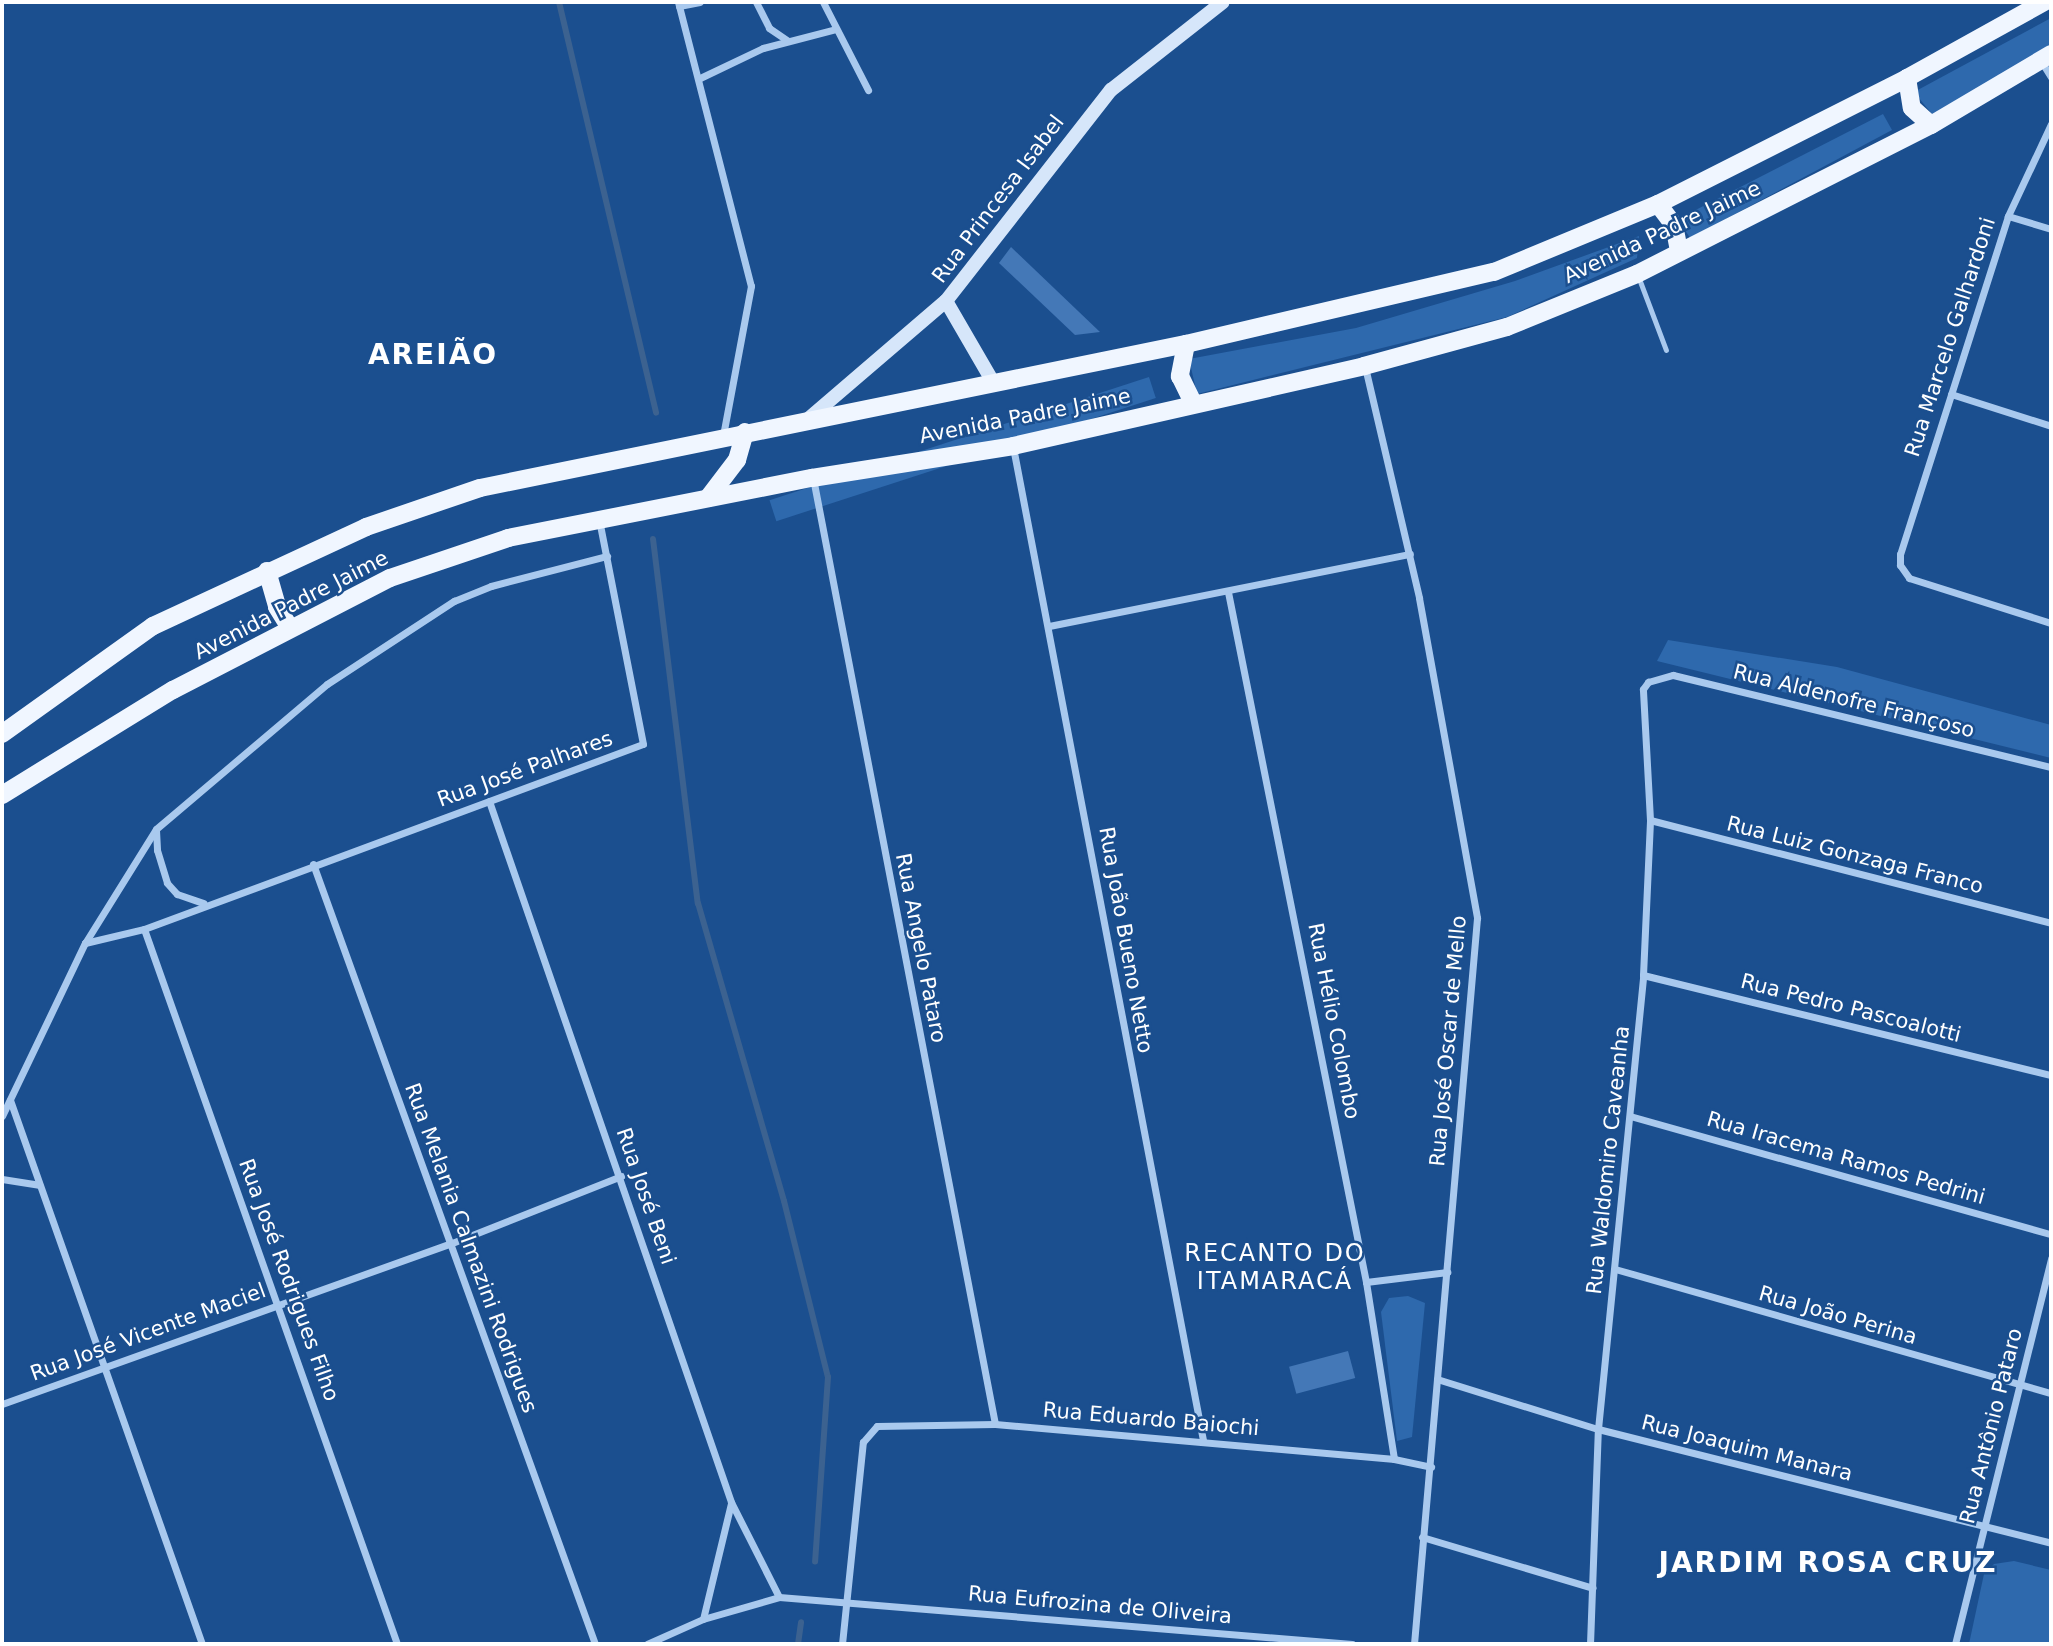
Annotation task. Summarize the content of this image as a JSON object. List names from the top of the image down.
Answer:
{
  "streets": {
    "main road": ["Avenida Padre Jaime"],
    "street": [
      "Rua Princesa Isabel",
      "Rua Marcelo Galhardoni",
      "Rua Aldenofre Françoso",
      "Rua José Palhares",
      "Rua Luiz Gonzaga Franco",
      "Rua João Bueno Netto",
      "Rua Angelo Pataro",
      "Rua Pedro Pascoalotti",
      "Rua Hélio Colombo",
      "Rua José Oscar de Mello",
      "Rua Iracema Ramos Pedrini",
      "Rua Waldomiro Caveanha",
      "Rua José Beni",
      "Rua Melania Calmazini Rodrigues",
      "Rua José Rodrigues Filho",
      "Rua João Perina",
      "Rua José Vicente Maciel",
      "Rua Eduardo Baiochi",
      "Rua Antônio Pataro",
      "Rua Joaquim Manara",
      "Rua Eufrozina de Oliveira"
    ]
  },
  "crossings": [
    ["Rua Princesa Isabel", "Avenida Padre Jaime"],
    ["Avenida Padre Jaime", "Rua José Palhares"],
    ["Avenida Padre Jaime", "Rua João Bueno Netto"],
    ["Avenida Padre Jaime", "Rua Angelo Pataro"],
    ["Avenida Padre Jaime", "Rua José Oscar de Mello"],
    ["Rua Aldenofre Françoso", "Rua Waldomiro Caveanha"],
    ["Rua José Palhares", "Rua José Beni"],
    ["Rua José Palhares", "Rua Melania Calmazini Rodrigues"],
    ["Rua José Palhares", "Rua José Rodrigues Filho"],
    ["Rua Luiz Gonzaga Franco", "Rua Waldomiro Caveanha"],
    ["Rua João Bueno Netto", "Rua Eduardo Baiochi"],
    ["Rua Angelo Pataro", "Rua Eduardo Baiochi"],
    ["Rua Pedro Pascoalotti", "Rua Waldomiro Caveanha"],
    ["Rua Hélio Colombo", "Rua Eduardo Baiochi"],
    ["Rua José Oscar de Mello", "Rua Eduardo Baiochi"],
    ["Rua José Oscar de Mello", "Rua Joaquim Manara"],
    ["Rua Iracema Ramos Pedrini", "Rua Waldomiro Caveanha"],
    ["Rua Waldomiro Caveanha", "Rua João Perina"],
    ["Rua Waldomiro Caveanha", "Rua Joaquim Manara"],
    ["Rua José Beni", "Rua José Vicente Maciel"],
    ["Rua José Beni", "Rua Eufrozina de Oliveira"],
    ["Rua Melania Calmazini Rodrigues", "Rua José Vicente Maciel"],
    ["Rua José Rodrigues Filho", "Rua José Vicente Maciel"],
    ["Rua João Perina", "Rua Antônio Pataro"],
    ["Rua Eduardo Baiochi", "Rua Eufrozina de Oliveira"],
    ["Rua Antônio Pataro", "Rua Joaquim Manara"]
  ],
  "districts": ["AREIÃO", "RECANTO DO ITAMARACÁ", "JARDIM ROSA CRUZ"]
}
